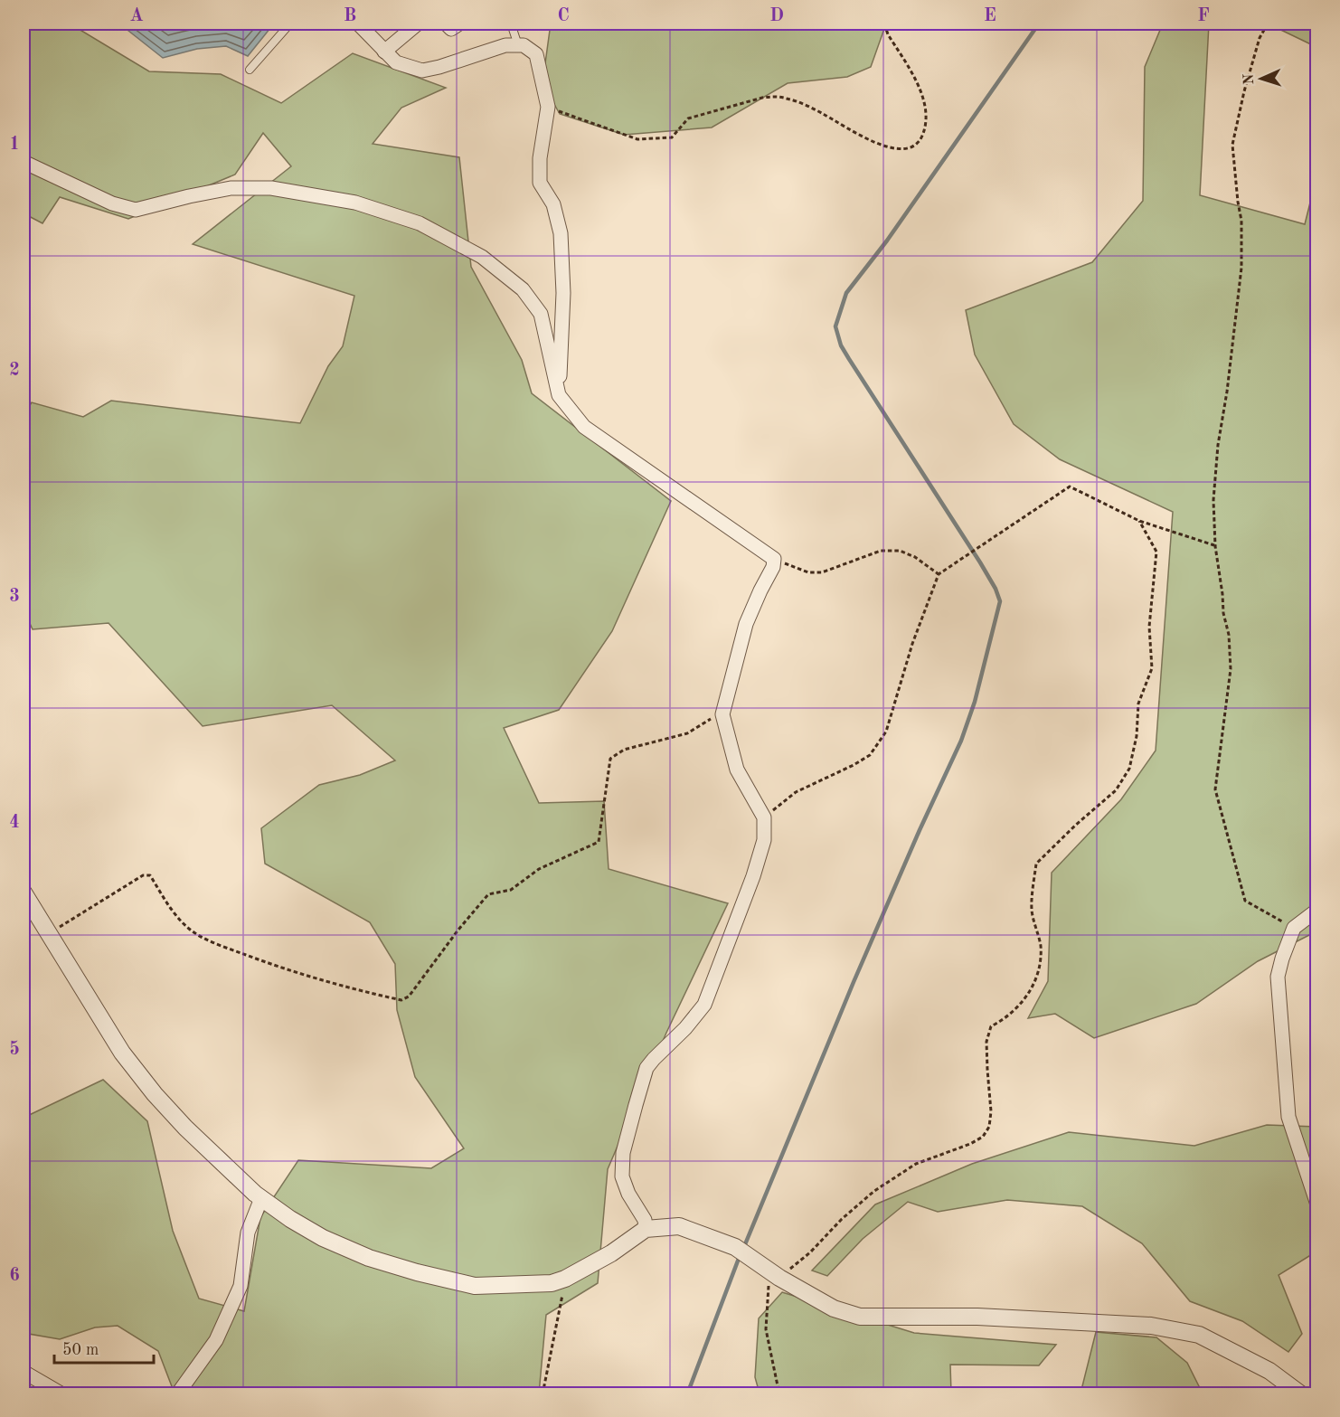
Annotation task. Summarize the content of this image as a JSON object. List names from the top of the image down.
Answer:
{
  "scale_bar": "50 m",
  "north": "left",
  "grid": {
    "columns": [
      "A",
      "B",
      "C",
      "D",
      "E",
      "F"
    ],
    "rows": [
      "1",
      "2",
      "3",
      "4",
      "5",
      "6"
    ]
  }
}
